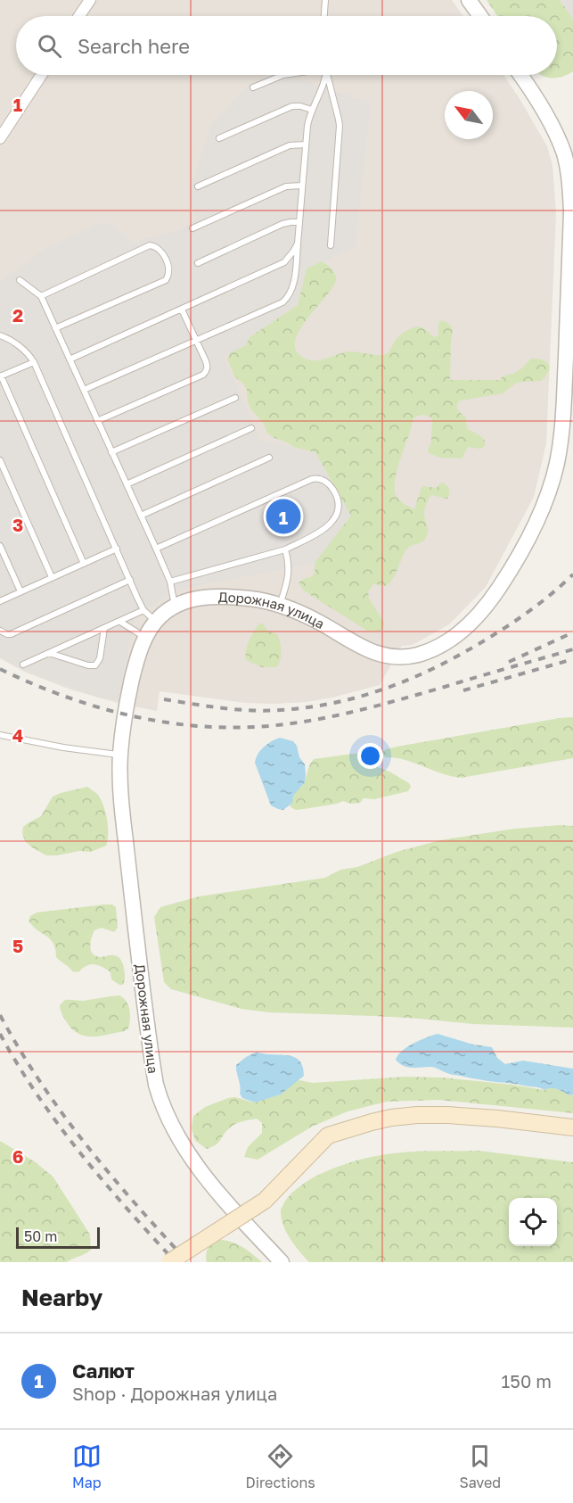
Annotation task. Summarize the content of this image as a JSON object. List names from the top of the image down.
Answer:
{
  "streets": {
    "street": ["Дорожная улица"]
  },
  "scale_bar": "50 m",
  "north": "top left",
  "page": {
    "search": "Search here",
    "pins": "1",
    "scale": "50 m",
    "heading": "Nearby",
    "list": [
      {
        "mark": "1",
        "name": "Салют",
        "note": "Shop · Дорожная улица",
        "value": "150 m"
      }
    ],
    "nav": ["Map", "Directions", "Saved"]
  },
  "grid": {
    "rows": [
      "1",
      "2",
      "3",
      "4",
      "5",
      "6"
    ]
  }
}
